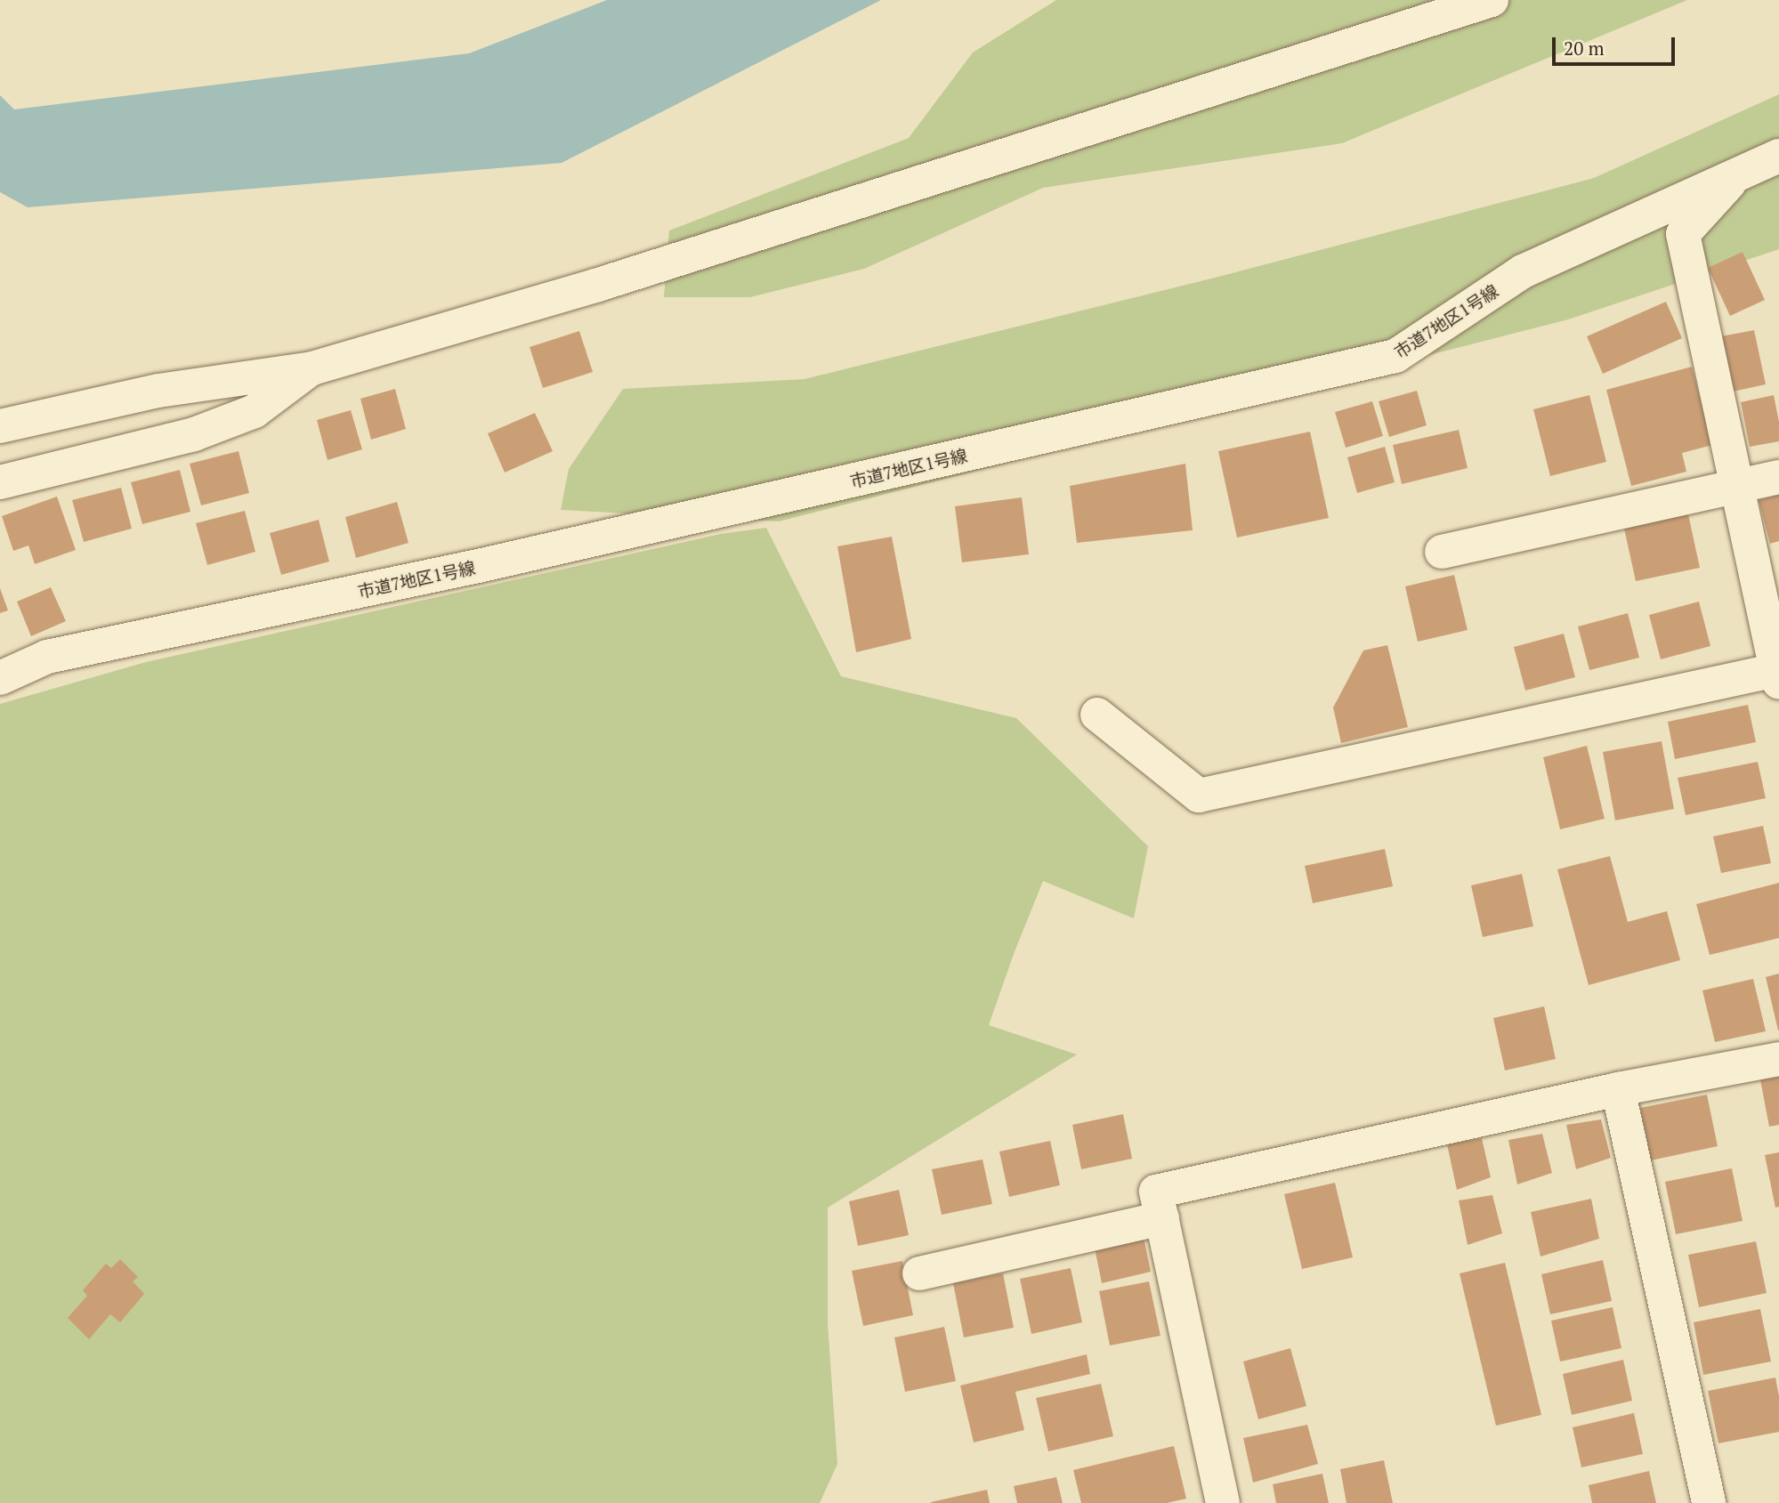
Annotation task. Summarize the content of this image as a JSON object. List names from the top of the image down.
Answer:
{
  "streets": {
    "street": ["市道7地区1号線"]
  },
  "scale_bar": "20 m"
}
